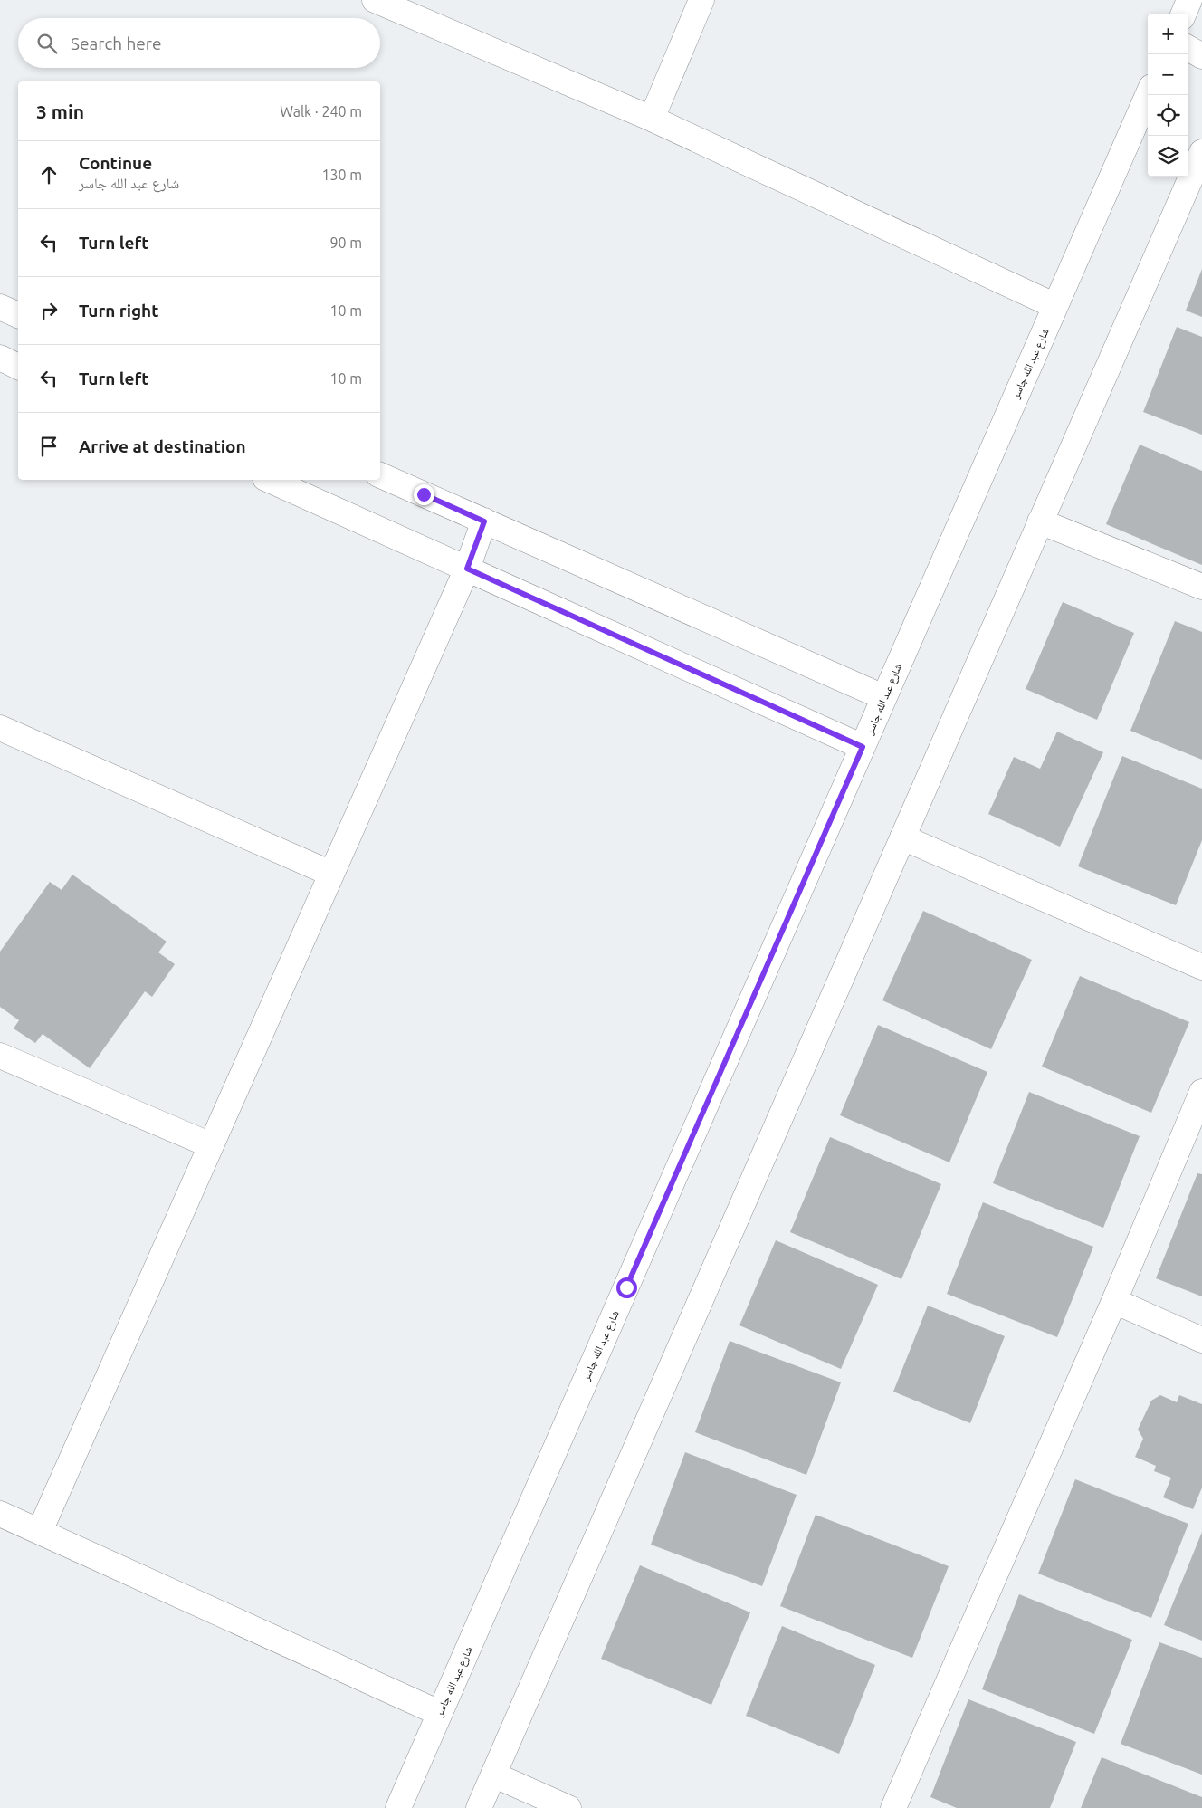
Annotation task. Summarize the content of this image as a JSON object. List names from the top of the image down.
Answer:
{
  "streets": {
    "street": ["شارع عبد الله جاسر"]
  },
  "page": {
    "map_buttons": ["+", "−"],
    "search": "Search here",
    "heading": ["3 min", "Walk · 240 m"],
    "list": [
      ["Continue", "شارع عبد الله جاسر", "130 m"],
      ["Turn left", "90 m"],
      ["Turn right", "10 m"],
      ["Turn left", "10 m"],
      "Arrive at destination"
    ]
  }
}
